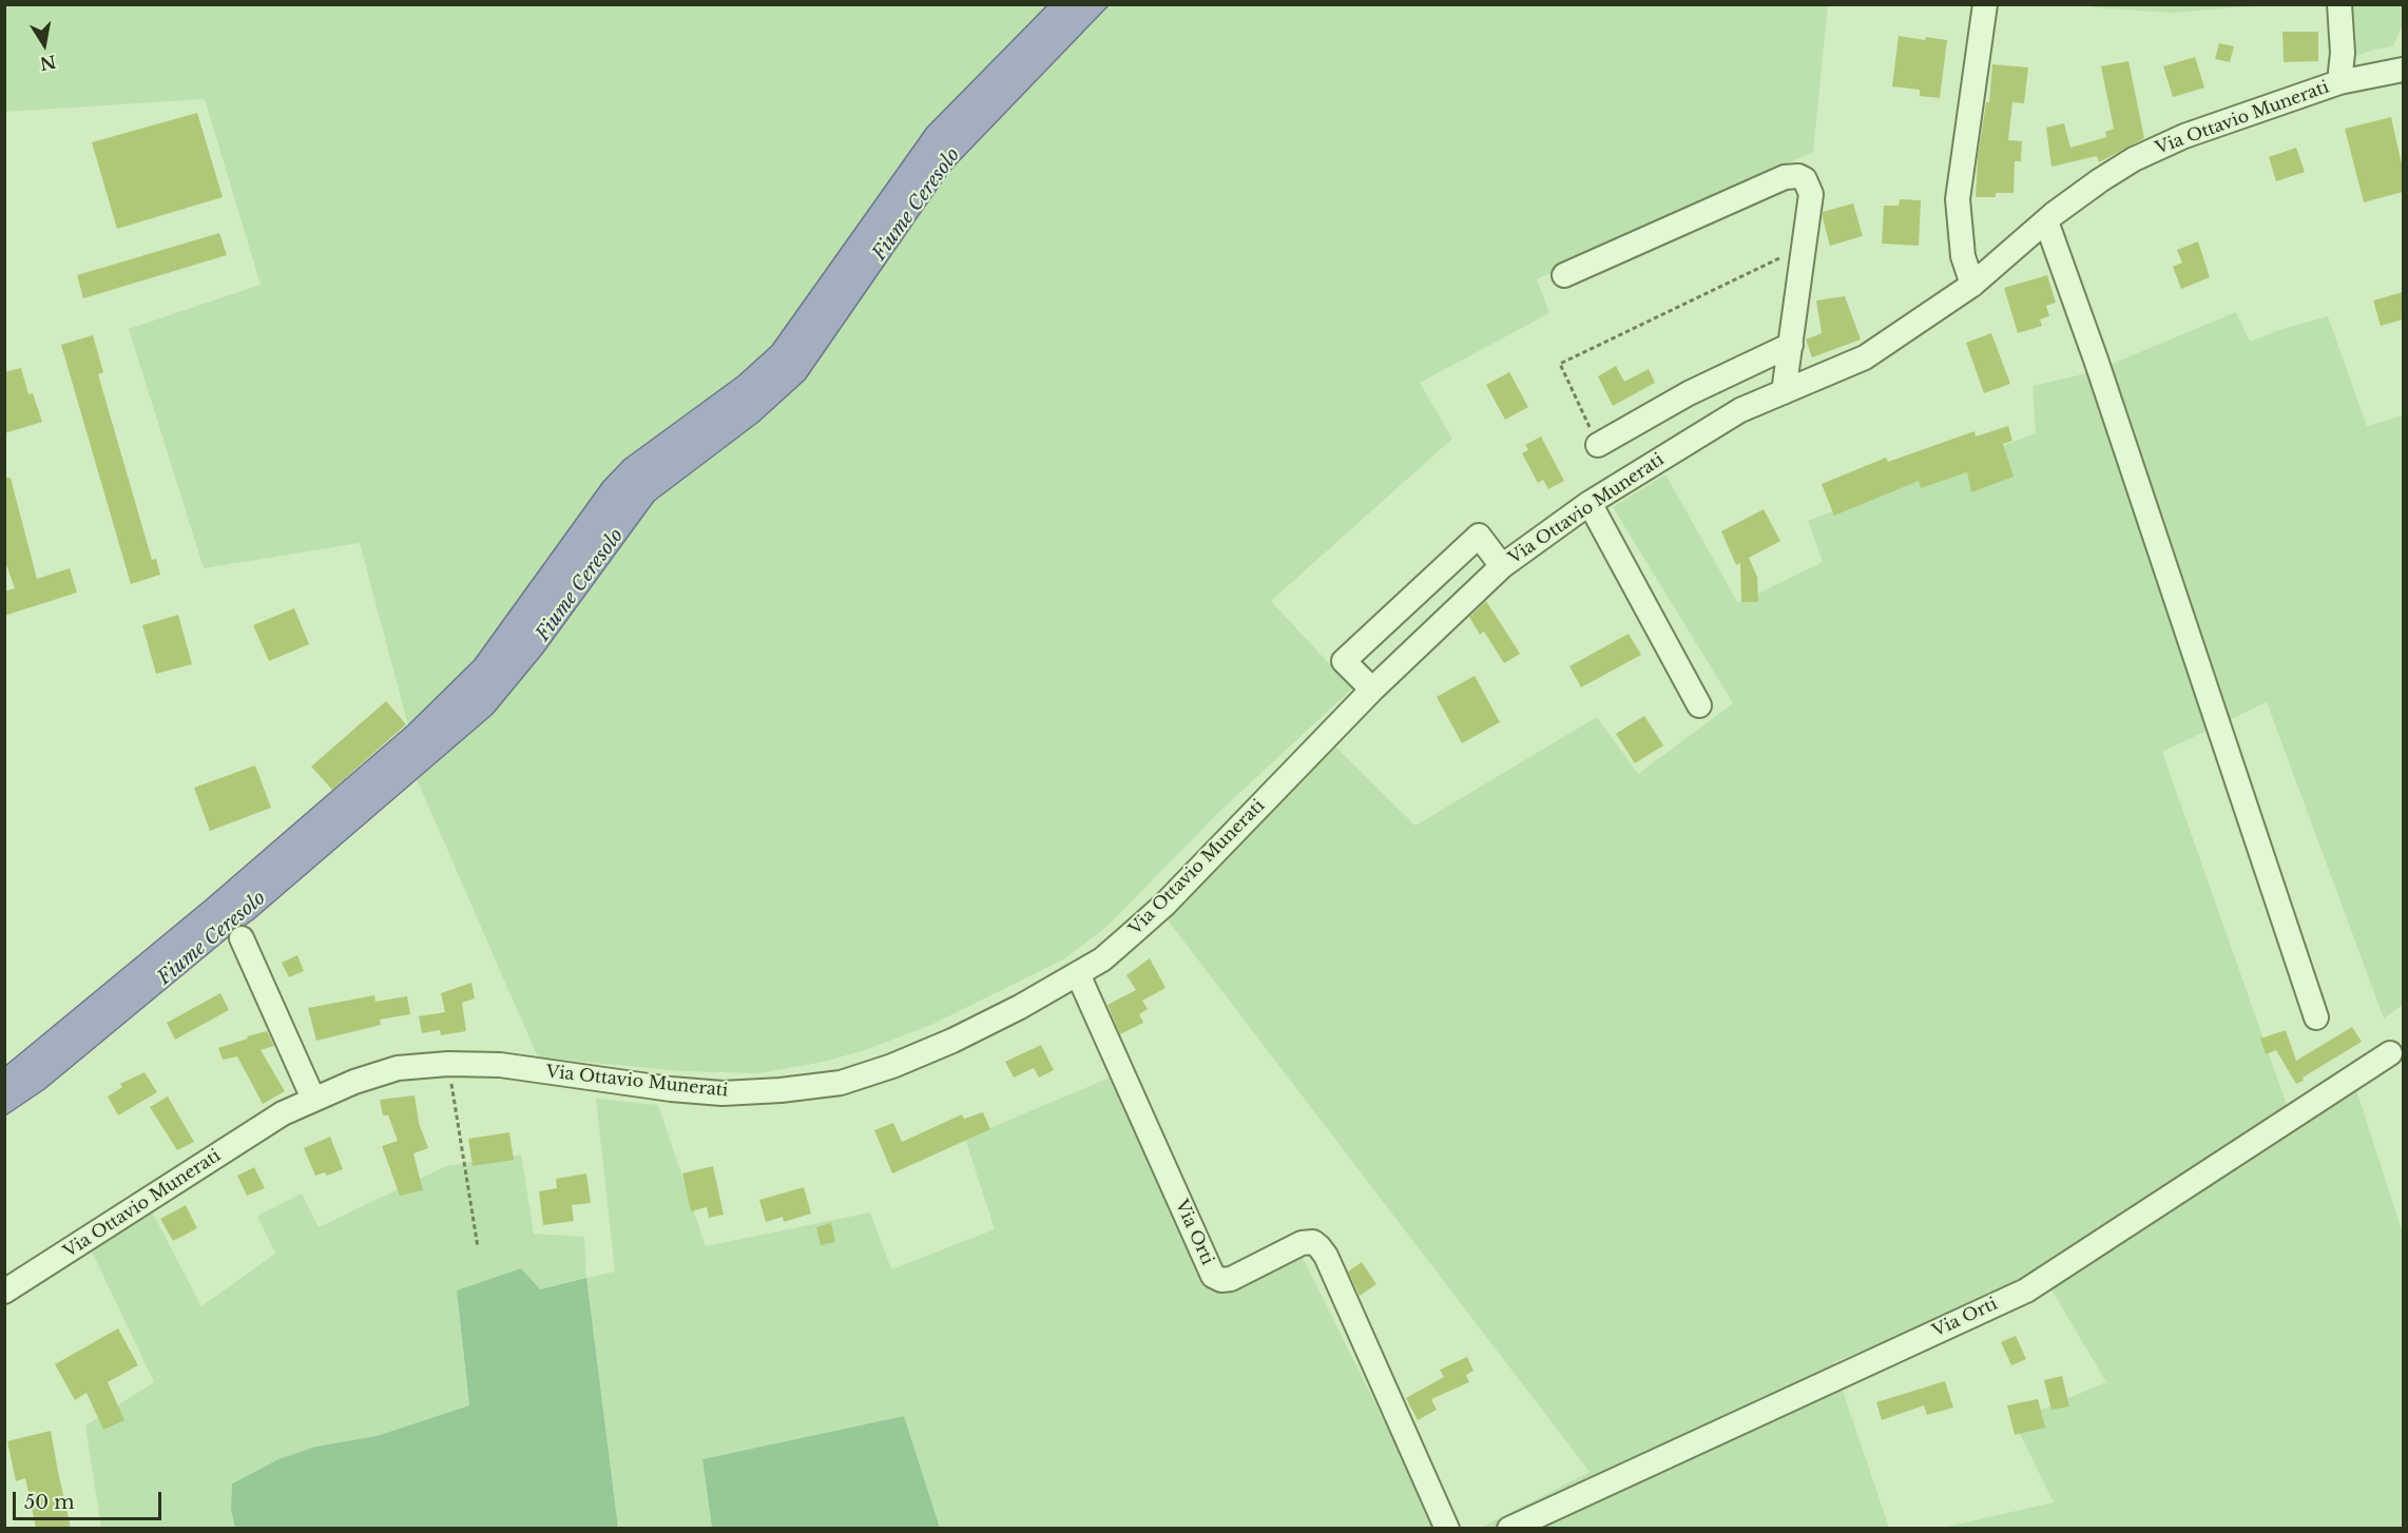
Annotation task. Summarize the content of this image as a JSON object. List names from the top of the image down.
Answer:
{
  "streets": {
    "street": ["Via Ottavio Munerati", "Via Orti"]
  },
  "crossings": [
    ["Via Ottavio Munerati", "Via Orti"]
  ],
  "water": ["Fiume Ceresolo"],
  "scale_bar": "50 m",
  "north": "bottom"
}
